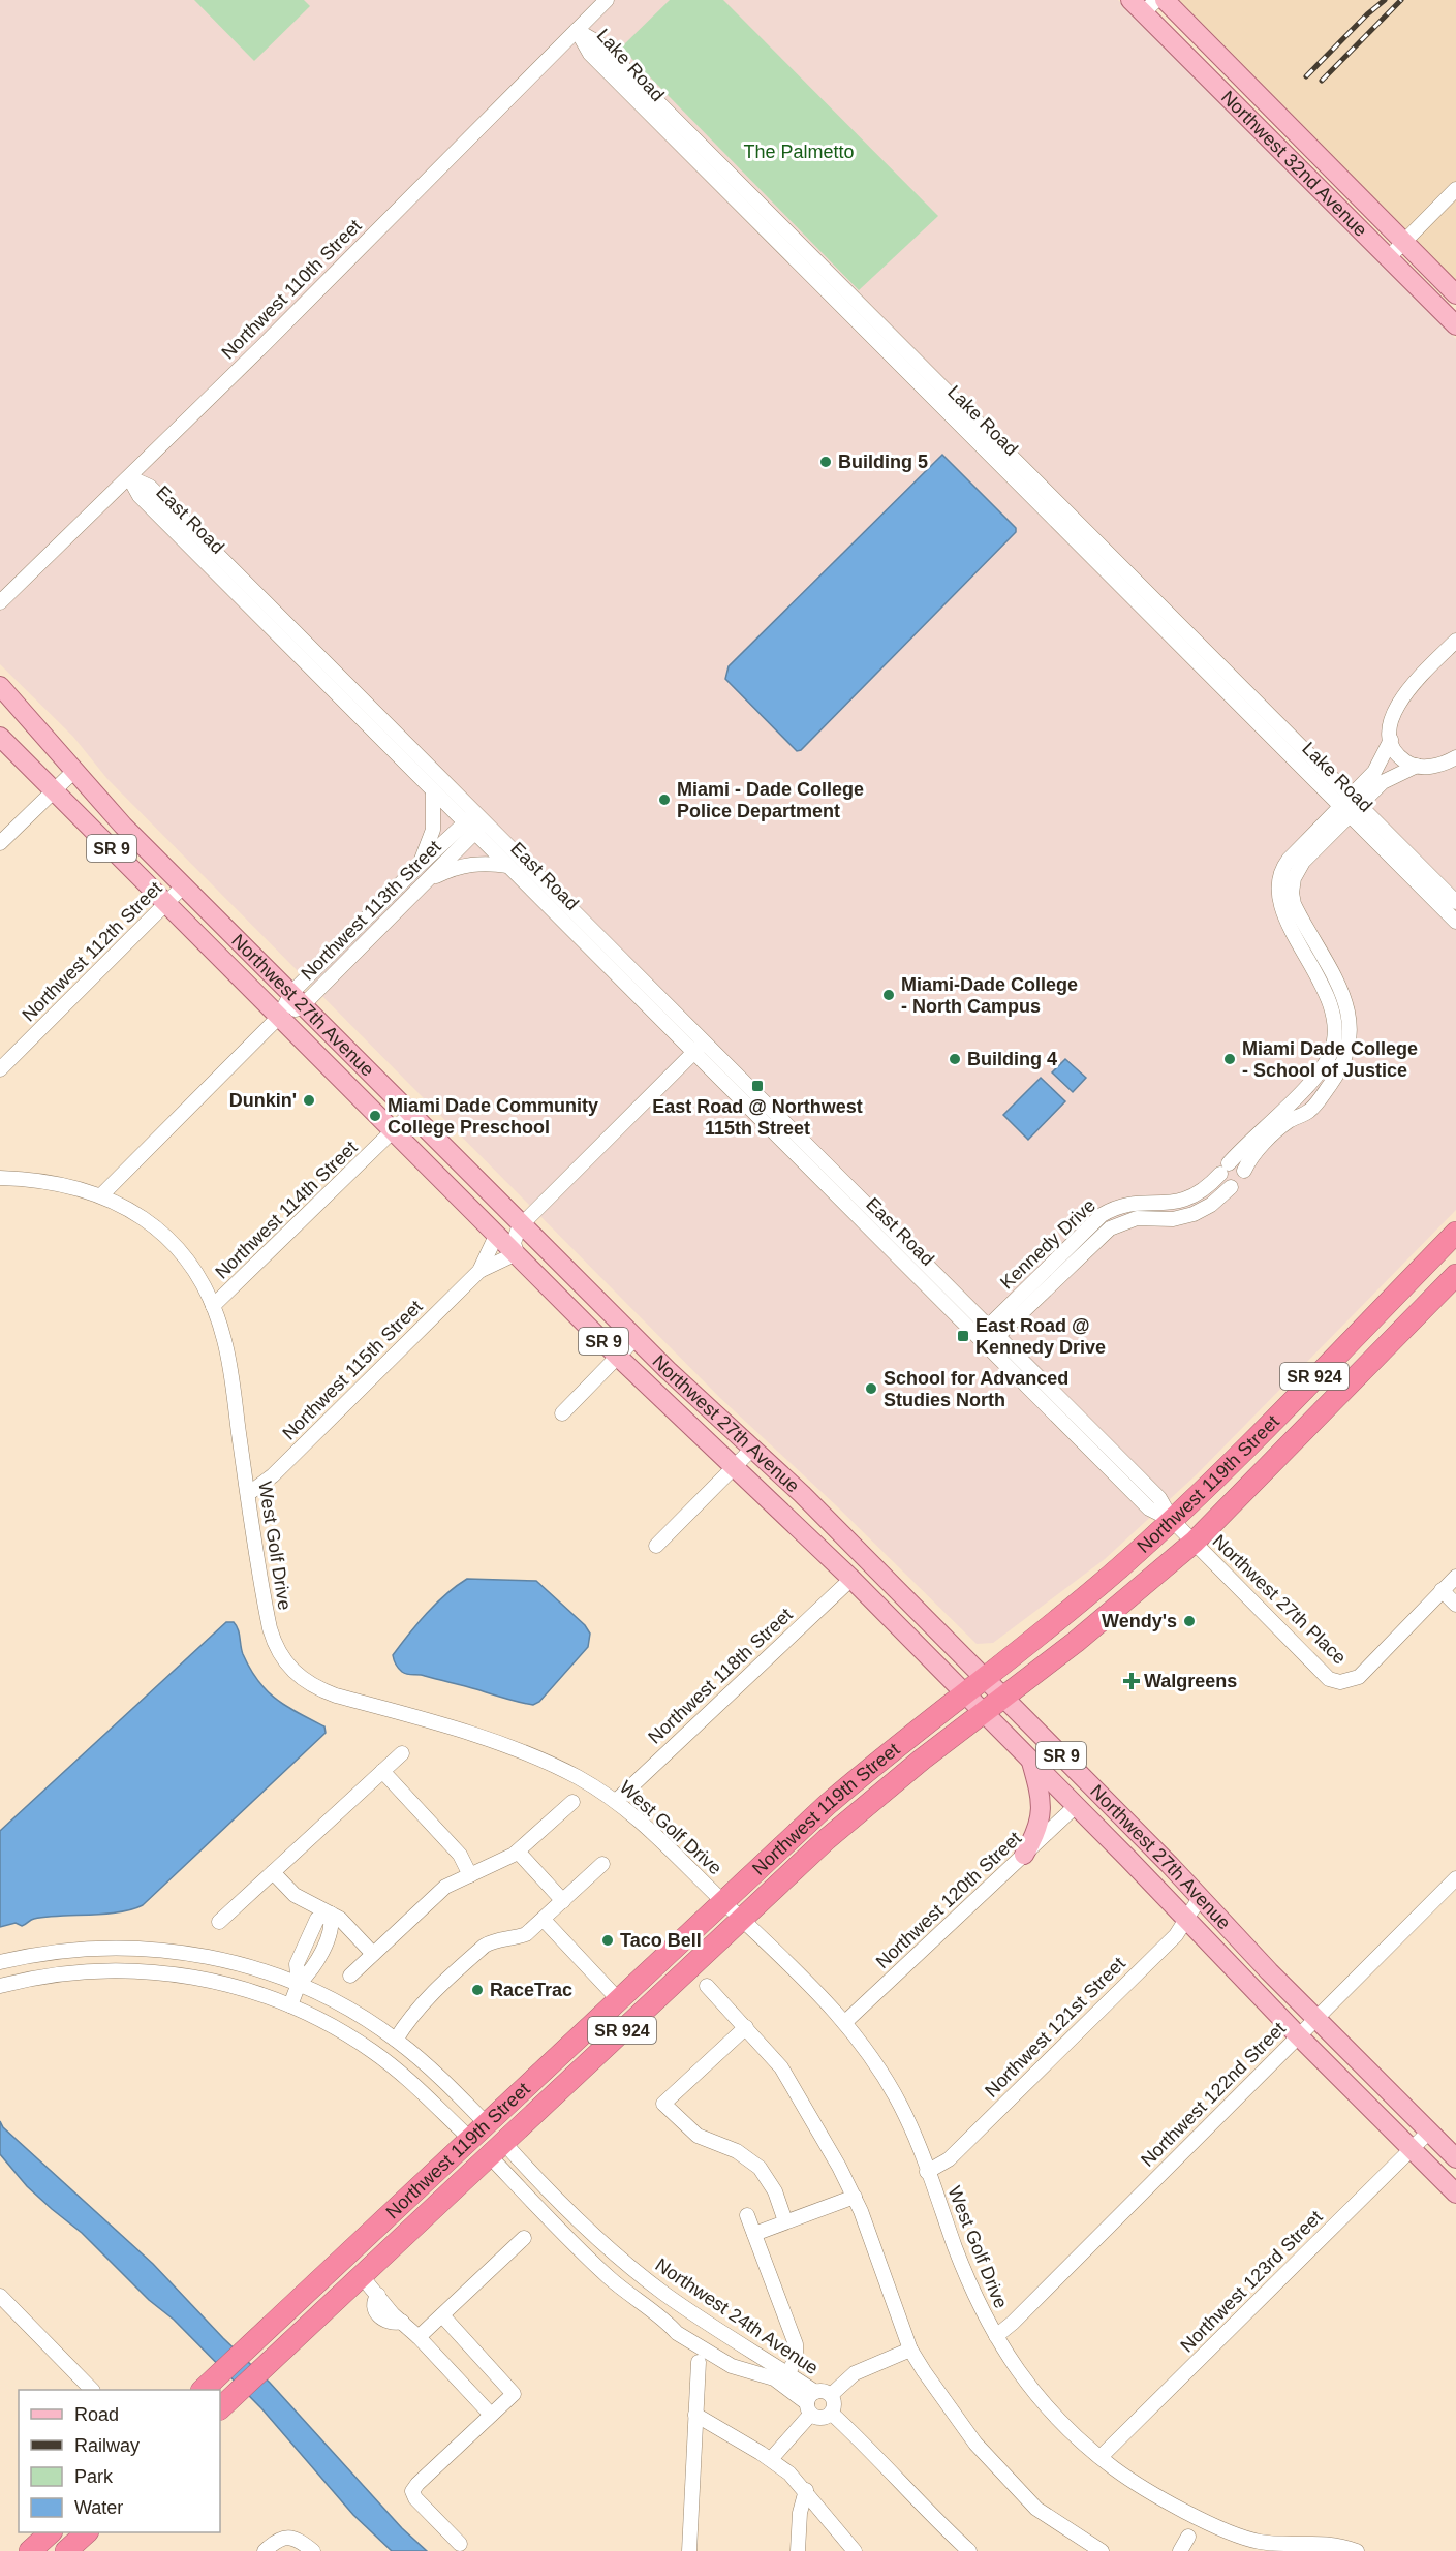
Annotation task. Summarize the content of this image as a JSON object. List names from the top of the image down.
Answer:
{
  "streets": {
    "highway": ["SR 924", "Northwest 119th Street"],
    "main road": ["Northwest 32nd Avenue", "SR 9", "Northwest 27th Avenue"],
    "street": [
      "Lake Road",
      "Northwest 110th Street",
      "East Road",
      "Northwest 113th Street",
      "Northwest 112th Street",
      "Northwest 114th Street",
      "Kennedy Drive",
      "Northwest 115th Street",
      "West Golf Drive",
      "Northwest 27th Place",
      "Northwest 118th Street",
      "Northwest 120th Street",
      "Northwest 121st Street",
      "Northwest 122nd Street",
      "Northwest 123rd Street",
      "Northwest 24th Avenue"
    ]
  },
  "crossings": [
    ["Lake Road", "Northwest 110th Street"],
    ["Lake Road", "Kennedy Drive"],
    ["Northwest 110th Street", "East Road"],
    ["East Road", "Northwest 113th Street"],
    ["East Road", "Kennedy Drive"],
    ["East Road", "Northwest 119th Street"],
    ["East Road", "Northwest 27th Place"],
    ["Northwest 113th Street", "Northwest 27th Avenue"],
    ["Northwest 113th Street", "West Golf Drive"],
    ["Northwest 112th Street", "Northwest 27th Avenue"],
    ["Northwest 27th Avenue", "Northwest 114th Street"],
    ["Northwest 27th Avenue", "Northwest 115th Street"],
    ["Northwest 27th Avenue", "Northwest 119th Street"],
    ["Northwest 27th Avenue", "Northwest 118th Street"],
    ["Northwest 27th Avenue", "Northwest 120th Street"],
    ["Northwest 27th Avenue", "Northwest 121st Street"],
    ["Northwest 27th Avenue", "Northwest 122nd Street"],
    ["Northwest 27th Avenue", "Northwest 123rd Street"],
    ["Northwest 114th Street", "West Golf Drive"],
    ["Northwest 115th Street", "West Golf Drive"],
    ["Northwest 119th Street", "West Golf Drive"],
    ["Northwest 119th Street", "Northwest 27th Place"],
    ["Northwest 119th Street", "Northwest 24th Avenue"],
    ["West Golf Drive", "Northwest 118th Street"],
    ["West Golf Drive", "Northwest 120th Street"],
    ["West Golf Drive", "Northwest 121st Street"],
    ["West Golf Drive", "Northwest 122nd Street"],
    ["West Golf Drive", "Northwest 123rd Street"]
  ],
  "parks": ["The Palmetto"],
  "places": {
    "other": [
      "Building 5",
      "Miami - Dade College Police Department",
      "Miami-Dade College - North Campus",
      "Building 4",
      "Miami Dade College - School of Justice",
      "Dunkin'",
      "Miami Dade Community College Preschool",
      "School for Advanced Studies North",
      "Wendy's",
      "Taco Bell",
      "RaceTrac"
    ],
    "transit": ["East Road @ Northwest 115th Street", "East Road @ Kennedy Drive"],
    "health": ["Walgreens"]
  },
  "legend": [
    "Road",
    "Railway",
    "Park",
    "Water"
  ]
}
